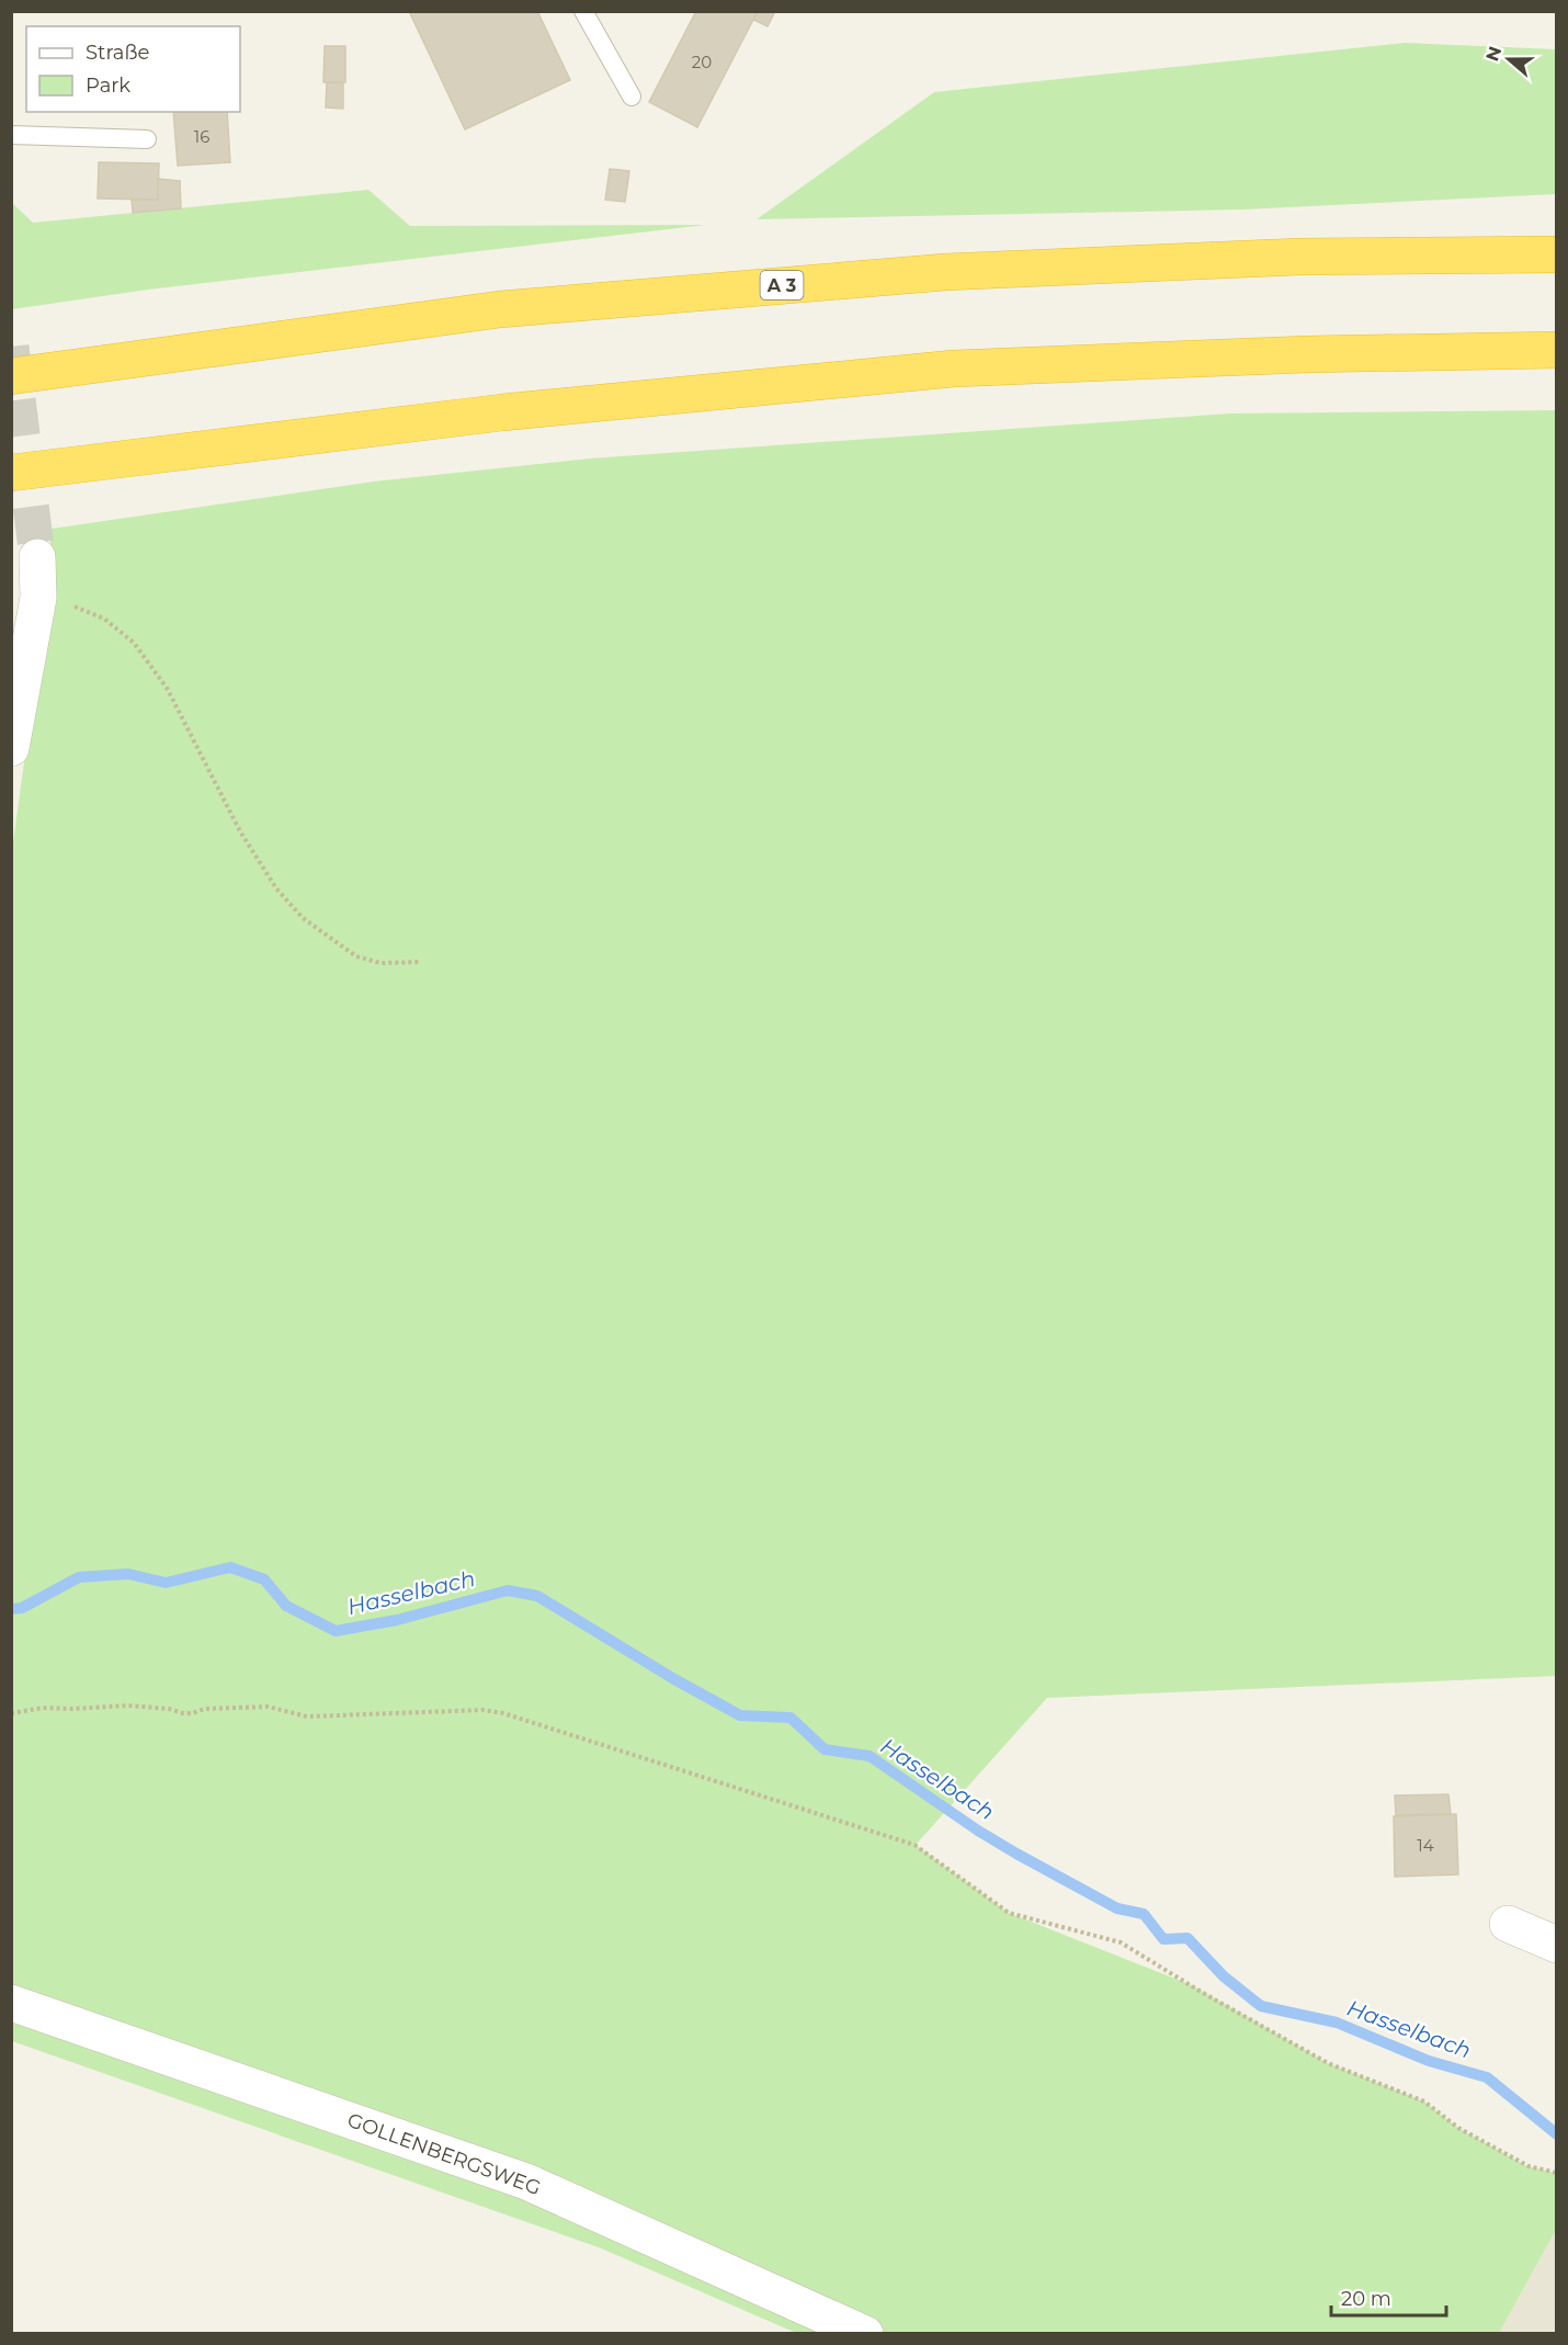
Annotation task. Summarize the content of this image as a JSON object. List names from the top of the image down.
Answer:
{
  "streets": {
    "highway": ["A 3"],
    "street": ["GOLLENBERGSWEG"]
  },
  "water": ["Hasselbach"],
  "house_numbers": ["20", "16", "14"],
  "legend": ["Straße", "Park"],
  "scale_bar": "20 m",
  "north": "left"
}
